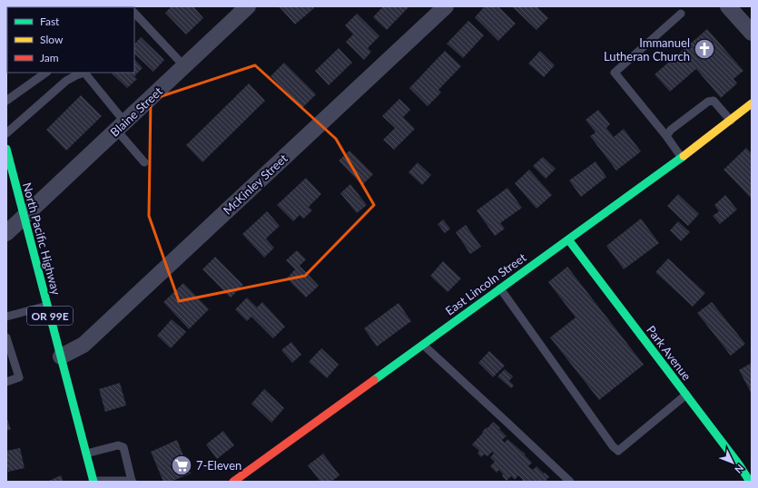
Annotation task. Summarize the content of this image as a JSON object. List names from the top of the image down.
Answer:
{
  "streets": {
    "street": [
      "Blaine Street",
      "McKinley Street",
      "North Pacific Highway",
      "East Lincoln Street",
      "OR 99E",
      "Park Avenue"
    ]
  },
  "crossings": [
    ["Blaine Street", "North Pacific Highway"],
    ["McKinley Street", "North Pacific Highway"],
    ["East Lincoln Street", "Park Avenue"]
  ],
  "places": {
    "church": ["Immanuel Lutheran Church"],
    "supermarket": ["7-Eleven"]
  },
  "legend": ["Fast", "Slow", "Jam"],
  "north": "bottom right"
}
